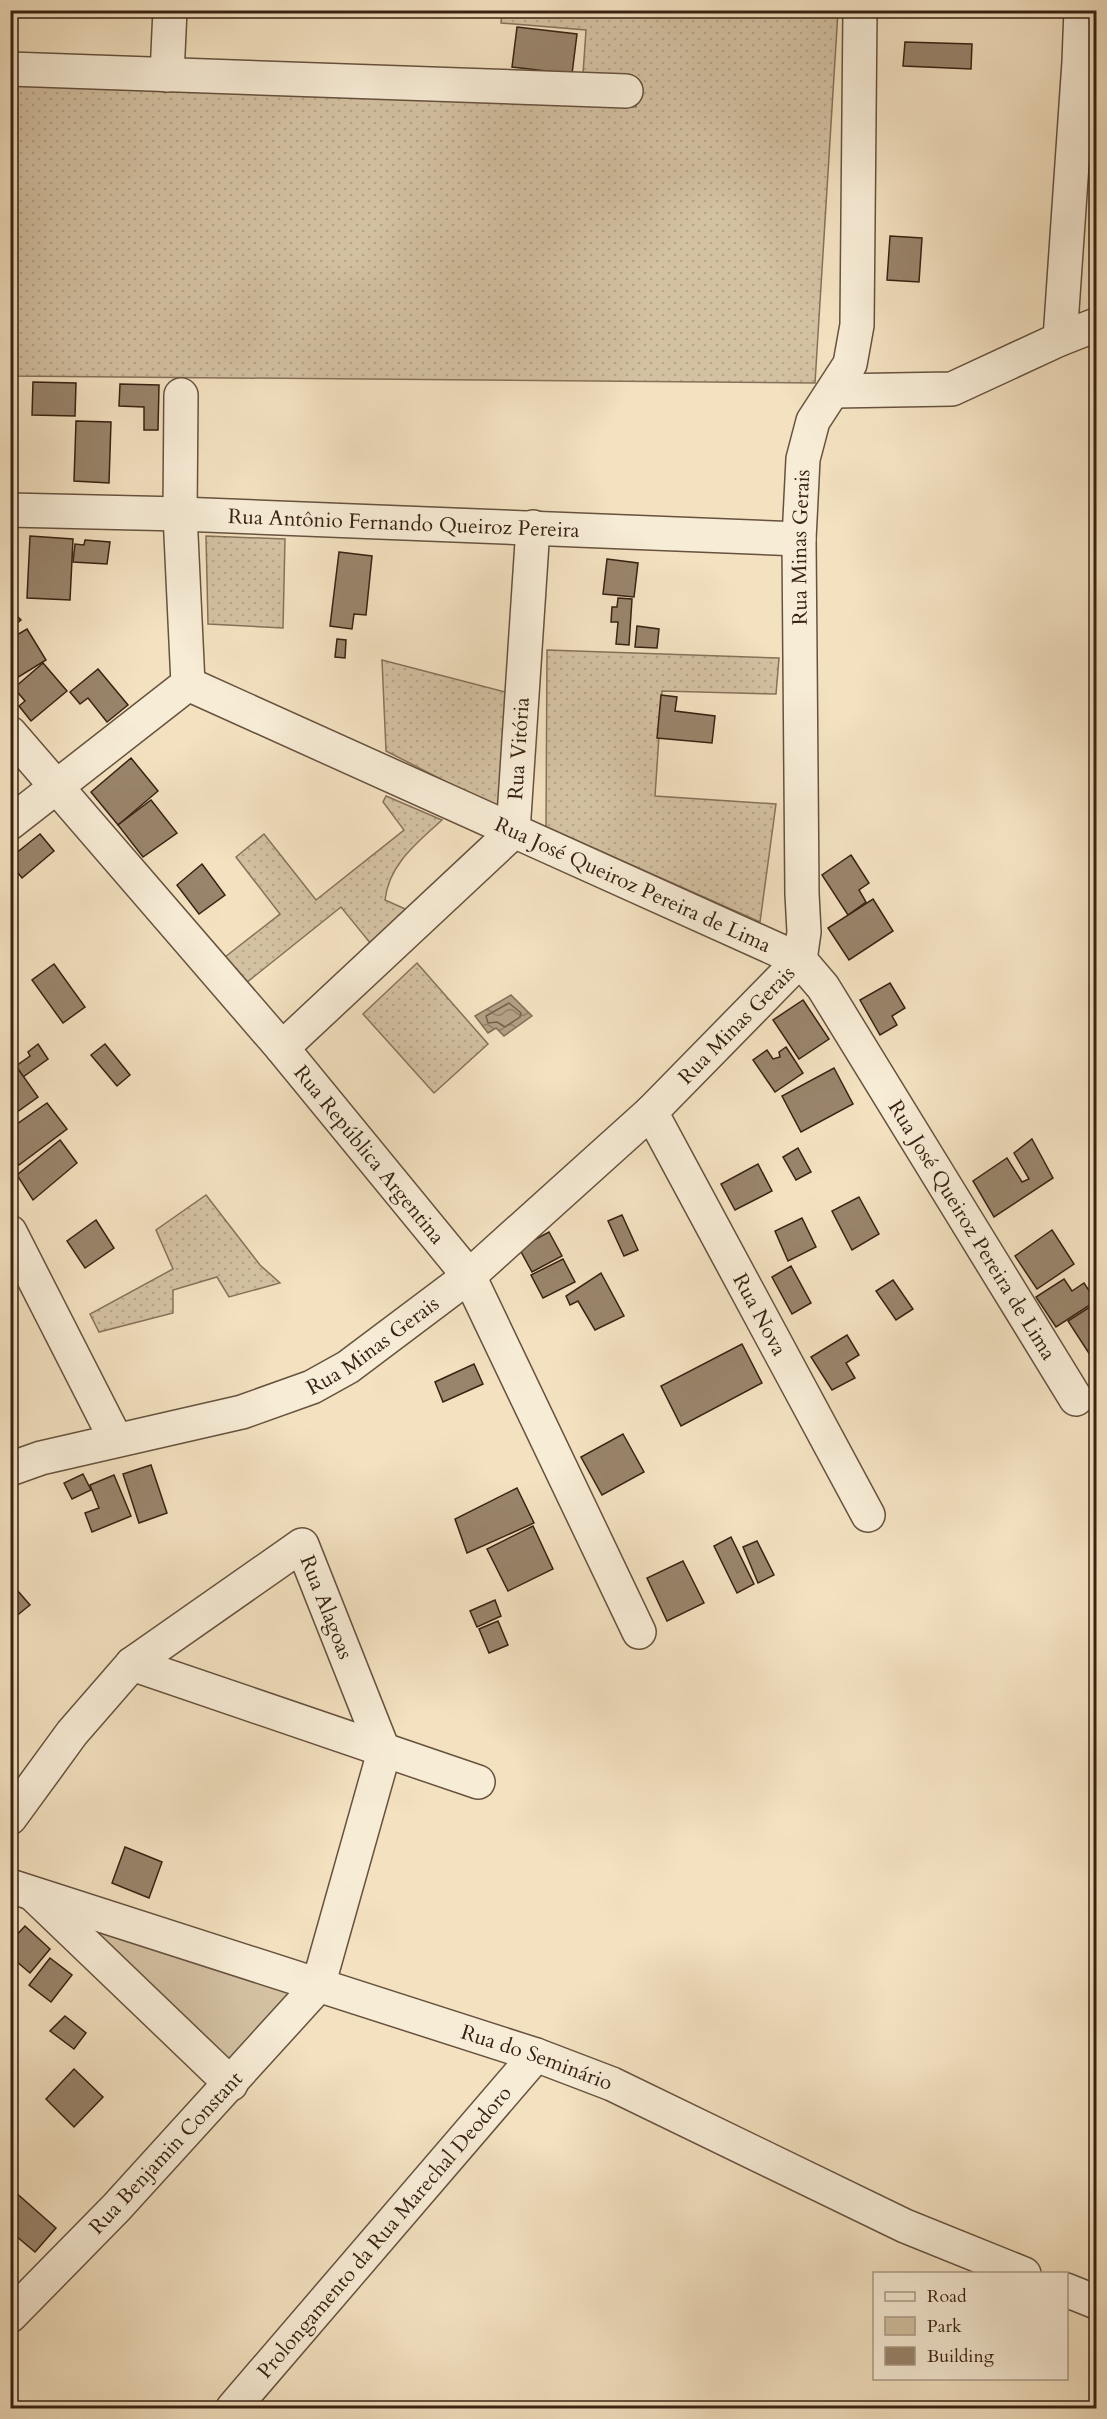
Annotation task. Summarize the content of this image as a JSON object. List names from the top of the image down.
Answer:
{
  "streets": {
    "street": [
      "Rua Antônio Fernando Queiroz Pereira",
      "Rua Minas Gerais",
      "Rua Vitória",
      "Rua José Queiroz Pereira de Lima",
      "Rua República Argentina",
      "Rua Nova",
      "Rua Alagoas",
      "Rua do Seminário",
      "Rua Benjamin Constant",
      "Prolongamento da Rua Marechal Deodoro"
    ]
  },
  "crossings": [
    ["Rua Antônio Fernando Queiroz Pereira", "Rua Minas Gerais"],
    ["Rua Antônio Fernando Queiroz Pereira", "Rua Vitória"],
    ["Rua Minas Gerais", "Rua José Queiroz Pereira de Lima"],
    ["Rua Minas Gerais", "Rua República Argentina"],
    ["Rua Minas Gerais", "Rua Nova"],
    ["Rua Vitória", "Rua José Queiroz Pereira de Lima"],
    ["Rua do Seminário", "Rua Benjamin Constant"],
    ["Rua do Seminário", "Prolongamento da Rua Marechal Deodoro"]
  ],
  "legend": ["Road", "Park", "Building"]
}
